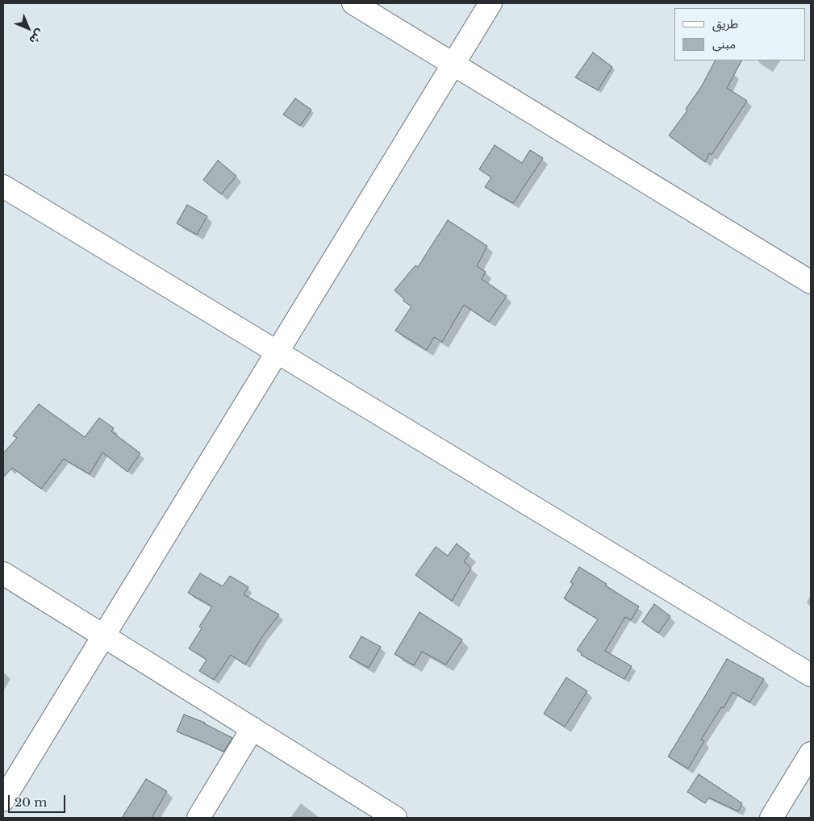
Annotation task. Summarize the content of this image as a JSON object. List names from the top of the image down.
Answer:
{
  "legend": ["طريق", "مبنى"],
  "scale_bar": "20 m",
  "north": "bottom right"
}
